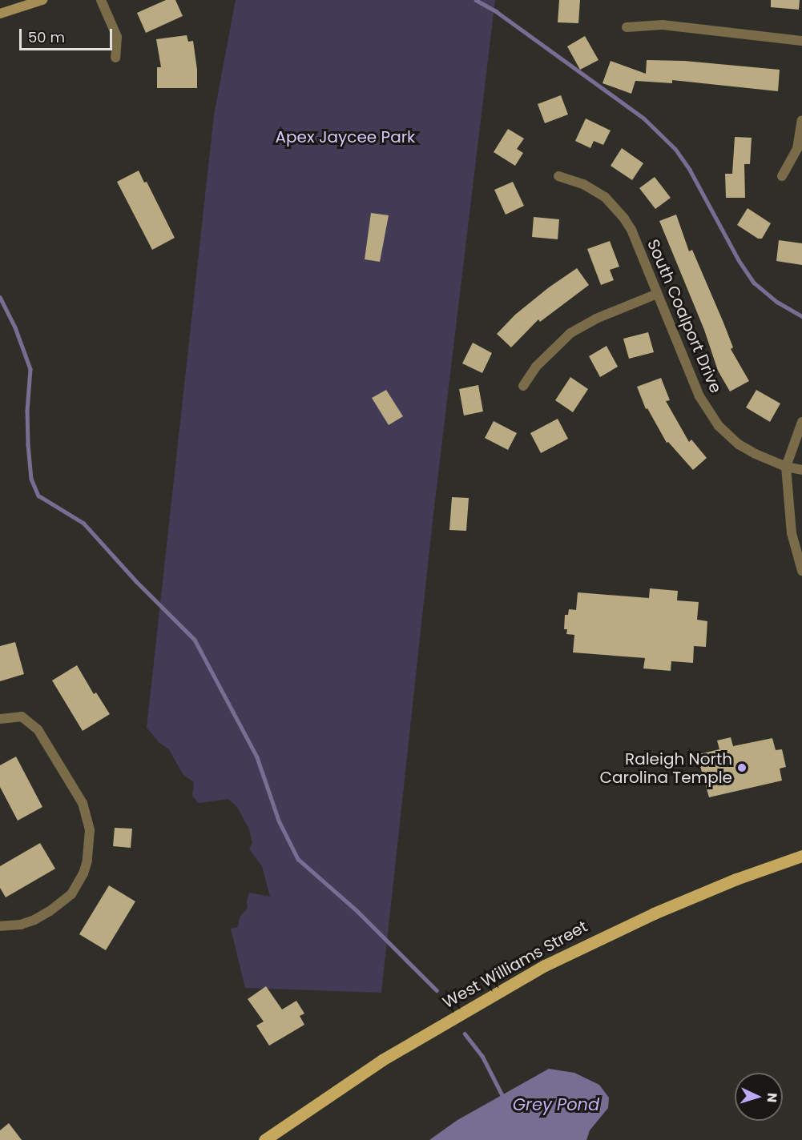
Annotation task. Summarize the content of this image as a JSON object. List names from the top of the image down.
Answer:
{
  "streets": {
    "main road": ["West Williams Street"],
    "street": ["South Coalport Drive"]
  },
  "water": ["Grey Pond"],
  "parks": ["Apex Jaycee Park"],
  "places": ["Raleigh North Carolina Temple"],
  "scale_bar": "50 m",
  "north": "right"
}
